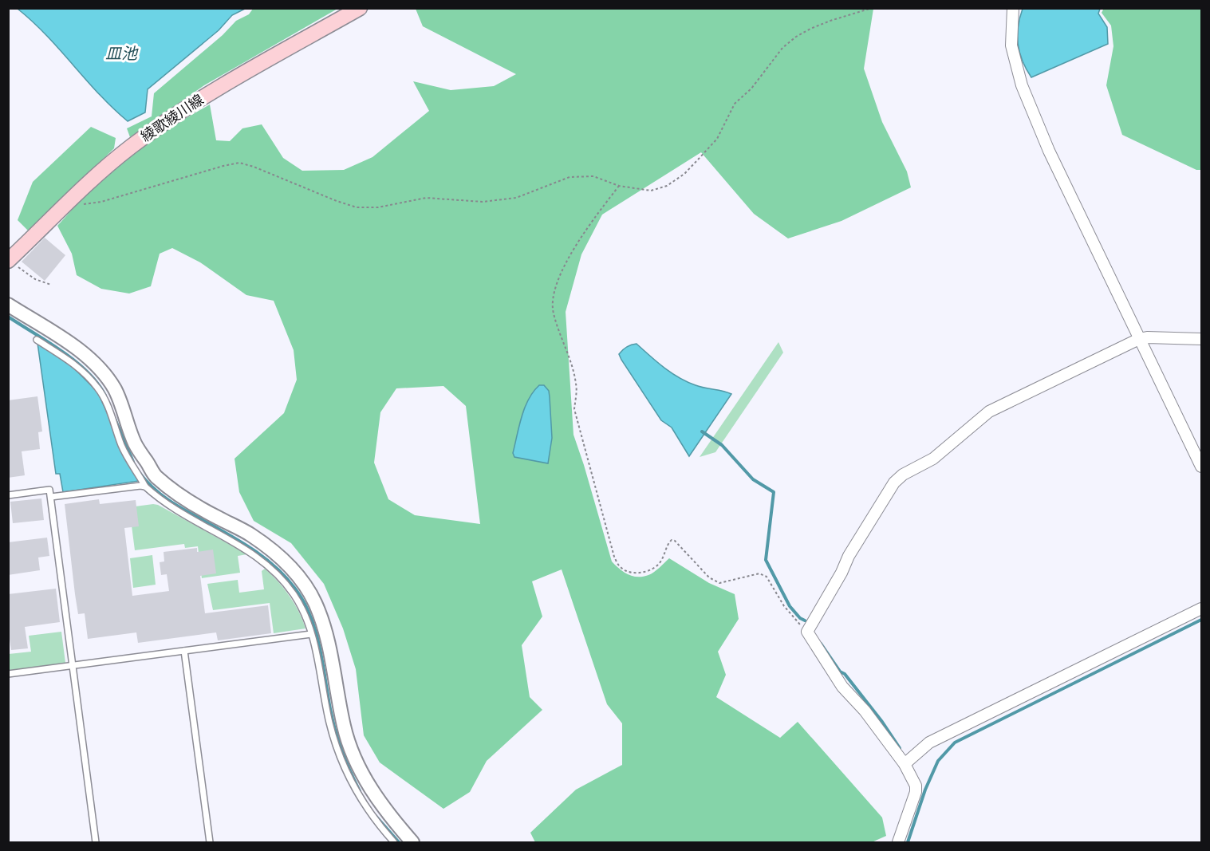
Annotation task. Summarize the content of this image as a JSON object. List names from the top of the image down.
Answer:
{
  "streets": {
    "main road": ["綾歌綾川線"]
  },
  "water": ["皿池"]
}
